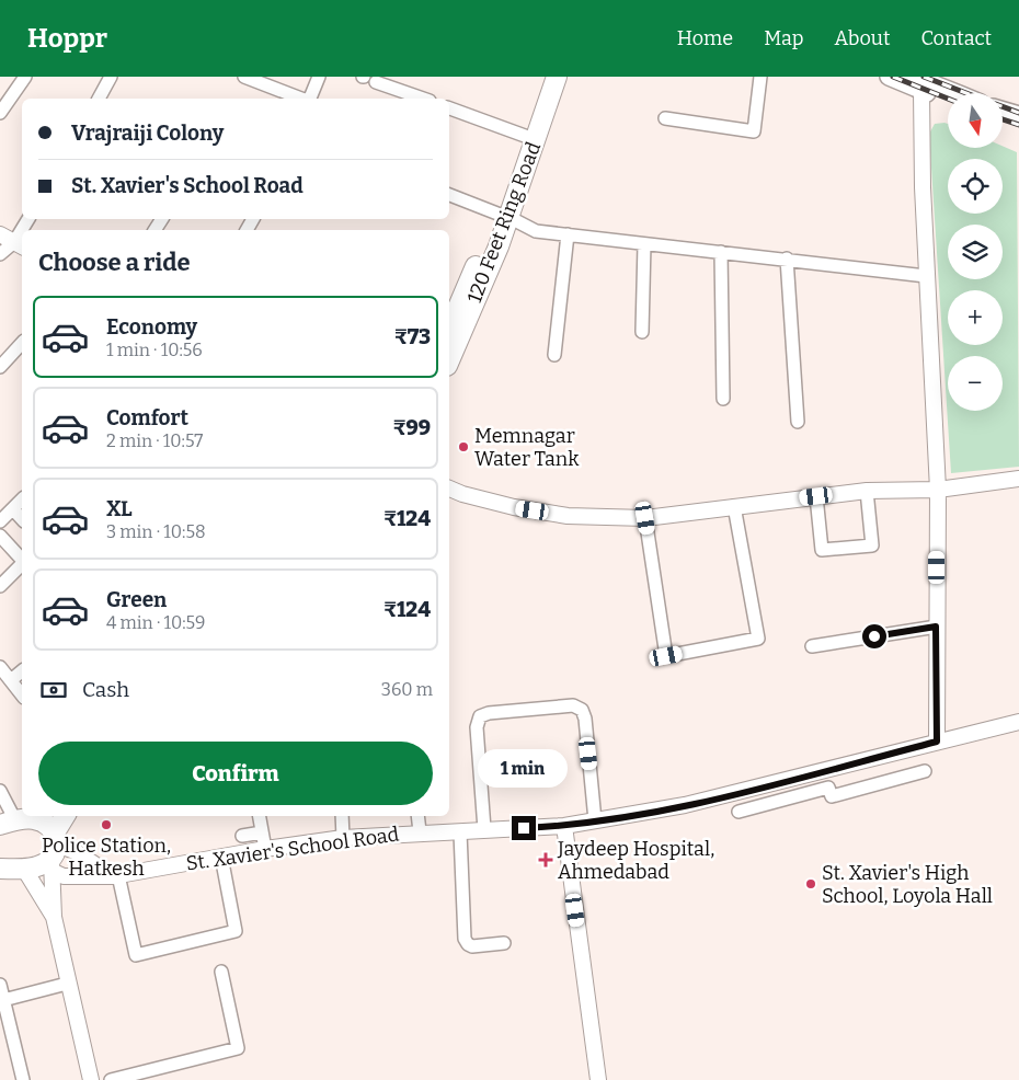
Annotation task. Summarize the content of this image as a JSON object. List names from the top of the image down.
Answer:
{
  "streets": {
    "main road": ["120 Feet Ring Road"],
    "street": ["St. Xavier's School Road"]
  },
  "places": {
    "other": ["Memnagar Water Tank", "Police Station, Hatkesh", "St. Xavier's High School, Loyola Hall"],
    "health": ["Jaydeep Hospital, Ahmedabad"]
  },
  "north": "bottom",
  "page": {
    "header": "Hoppr",
    "nav": [
      "Home",
      "Map",
      "About",
      "Contact"
    ],
    "map_buttons": ["+", "−"],
    "banner": ["Vrajraiji Colony", "St. Xavier's School Road"],
    "heading": "Choose a ride",
    "list": [
      {
        "name": "Economy",
        "note": "1 min · 10:56",
        "value": "₹73"
      },
      {
        "name": "Comfort",
        "note": "2 min · 10:57",
        "value": "₹99"
      },
      {
        "name": "XL",
        "note": "3 min · 10:58",
        "value": "₹124"
      },
      {
        "name": "Green",
        "note": "4 min · 10:59",
        "value": "₹124"
      }
    ],
    "pay": ["Cash", "360 m"],
    "buttons": "Confirm",
    "bubble": "1 min"
  }
}
